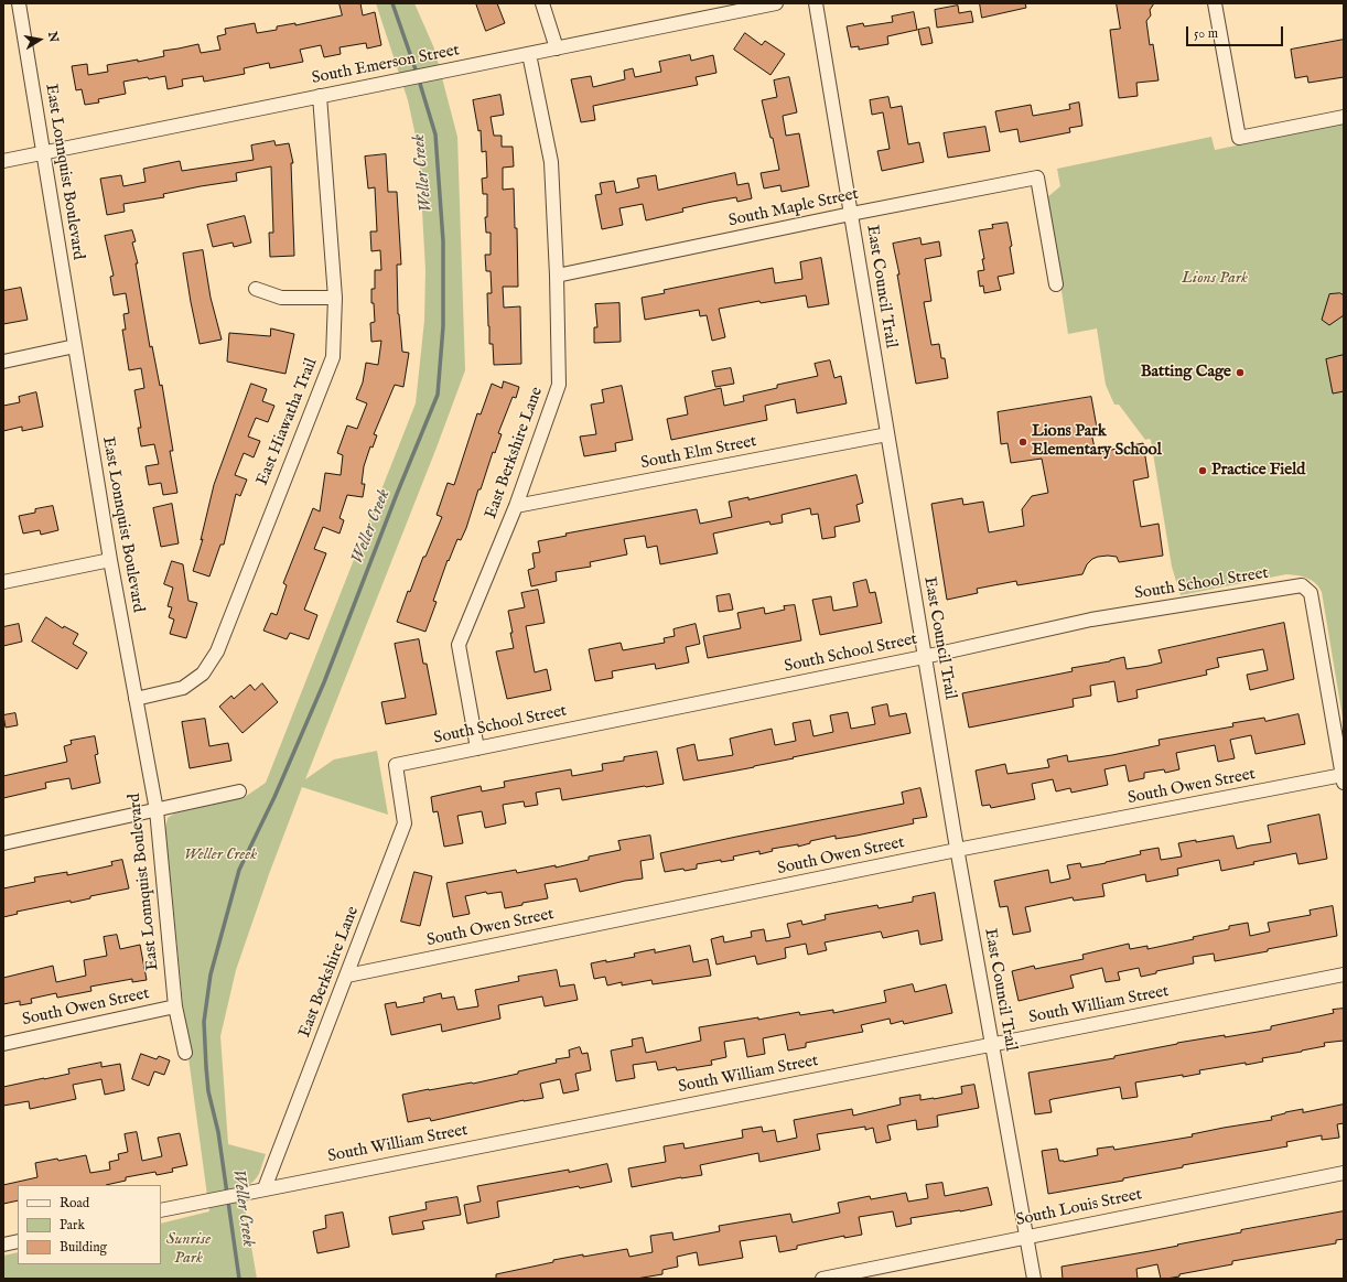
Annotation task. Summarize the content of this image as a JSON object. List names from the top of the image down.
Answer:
{
  "streets": {
    "street": [
      "South Emerson Street",
      "East Lonnquist Boulevard",
      "South Maple Street",
      "East Council Trail",
      "East Hiawatha Trail",
      "East Berkshire Lane",
      "South Elm Street",
      "South School Street",
      "South Owen Street",
      "South William Street",
      "South Louis Street"
    ]
  },
  "crossings": [
    ["South Emerson Street", "East Lonnquist Boulevard"],
    ["South Emerson Street", "East Hiawatha Trail"],
    ["South Emerson Street", "East Berkshire Lane"],
    ["East Lonnquist Boulevard", "East Hiawatha Trail"],
    ["East Lonnquist Boulevard", "South Owen Street"],
    ["South Maple Street", "East Council Trail"],
    ["South Maple Street", "East Berkshire Lane"],
    ["East Council Trail", "South Elm Street"],
    ["East Council Trail", "South School Street"],
    ["East Council Trail", "South Owen Street"],
    ["East Council Trail", "South William Street"],
    ["East Council Trail", "South Louis Street"],
    ["East Berkshire Lane", "South Elm Street"],
    ["East Berkshire Lane", "South School Street"],
    ["East Berkshire Lane", "South Owen Street"],
    ["East Berkshire Lane", "South William Street"],
    ["South School Street", "South Owen Street"]
  ],
  "water": ["Weller Creek"],
  "parks": ["Lions Park", "Weller Creek", "Sunrise Park"],
  "places": ["Batting Cage", "Lions Park Elementary School", "Practice Field"],
  "legend": ["Road", "Park", "Building"],
  "scale_bar": "50 m",
  "north": "right"
}
